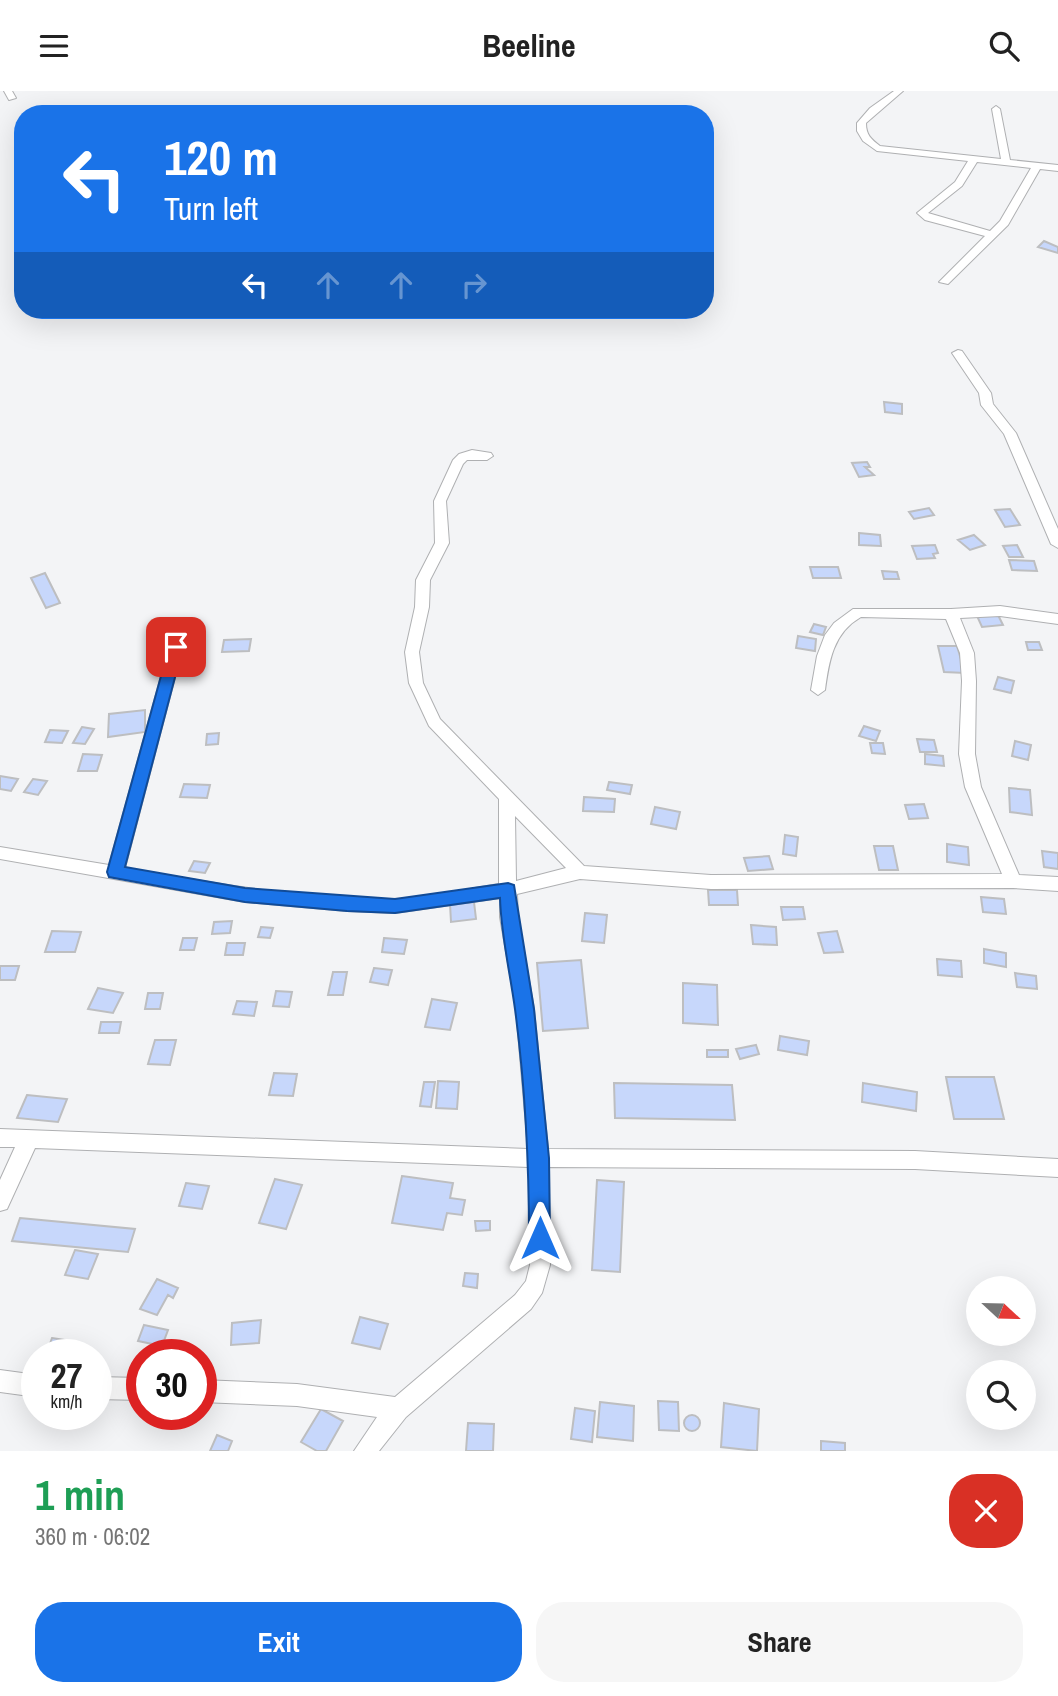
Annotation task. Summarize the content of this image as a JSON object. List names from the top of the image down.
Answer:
{
  "north": "right",
  "page": {
    "header": "Beeline",
    "turn": ["120 m", "Turn left"],
    "speed": "27 km/h",
    "limit": "30",
    "heading": ["1 min", "360 m · 06:02"],
    "buttons": ["Exit", "Share"]
  }
}
